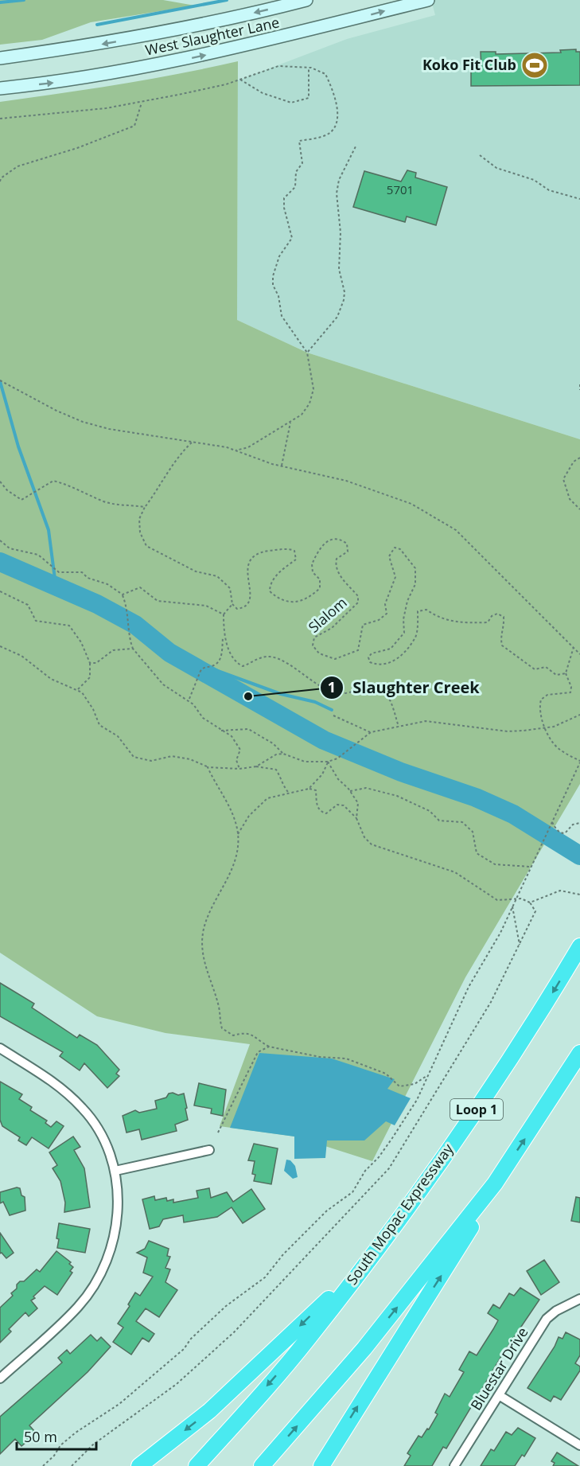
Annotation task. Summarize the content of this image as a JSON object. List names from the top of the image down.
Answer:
{
  "streets": {
    "highway": ["Loop 1", "South Mopac Expressway"],
    "main road": ["West Slaughter Lane"],
    "street": ["Bluestar Drive"],
    "path": ["Slalom"]
  },
  "places": {
    "sports": ["Koko Fit Club"],
    "other": ["Slaughter Creek"]
  },
  "house_numbers": ["5701"],
  "scale_bar": "50 m"
}
